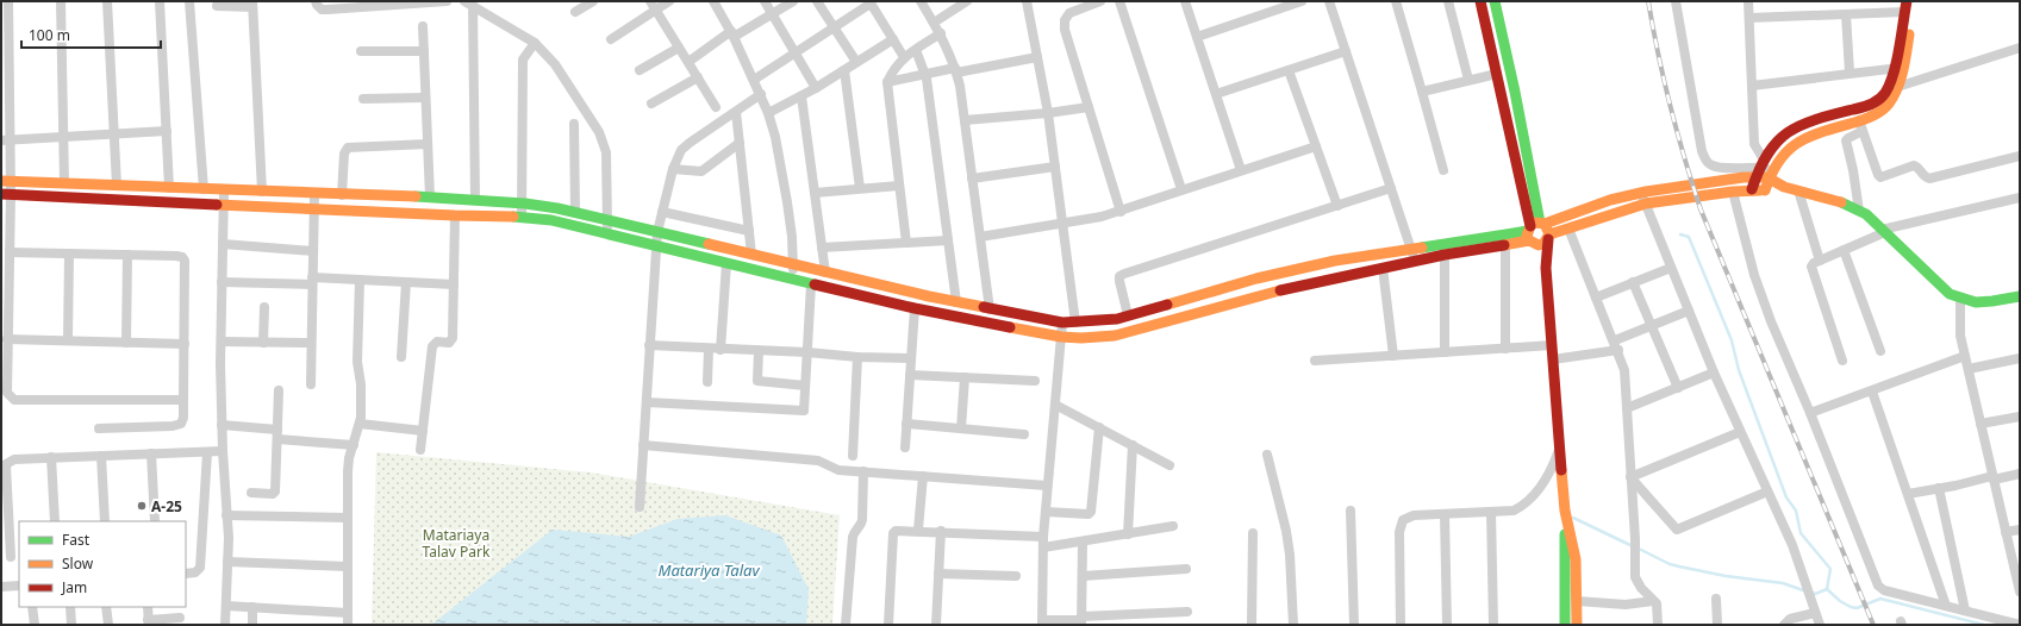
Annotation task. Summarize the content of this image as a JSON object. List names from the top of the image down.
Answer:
{
  "water": ["Matariya Talav"],
  "parks": ["Matariaya Talav Park"],
  "places": ["A-25"],
  "legend": ["Fast", "Slow", "Jam"],
  "scale_bar": "100 m"
}
